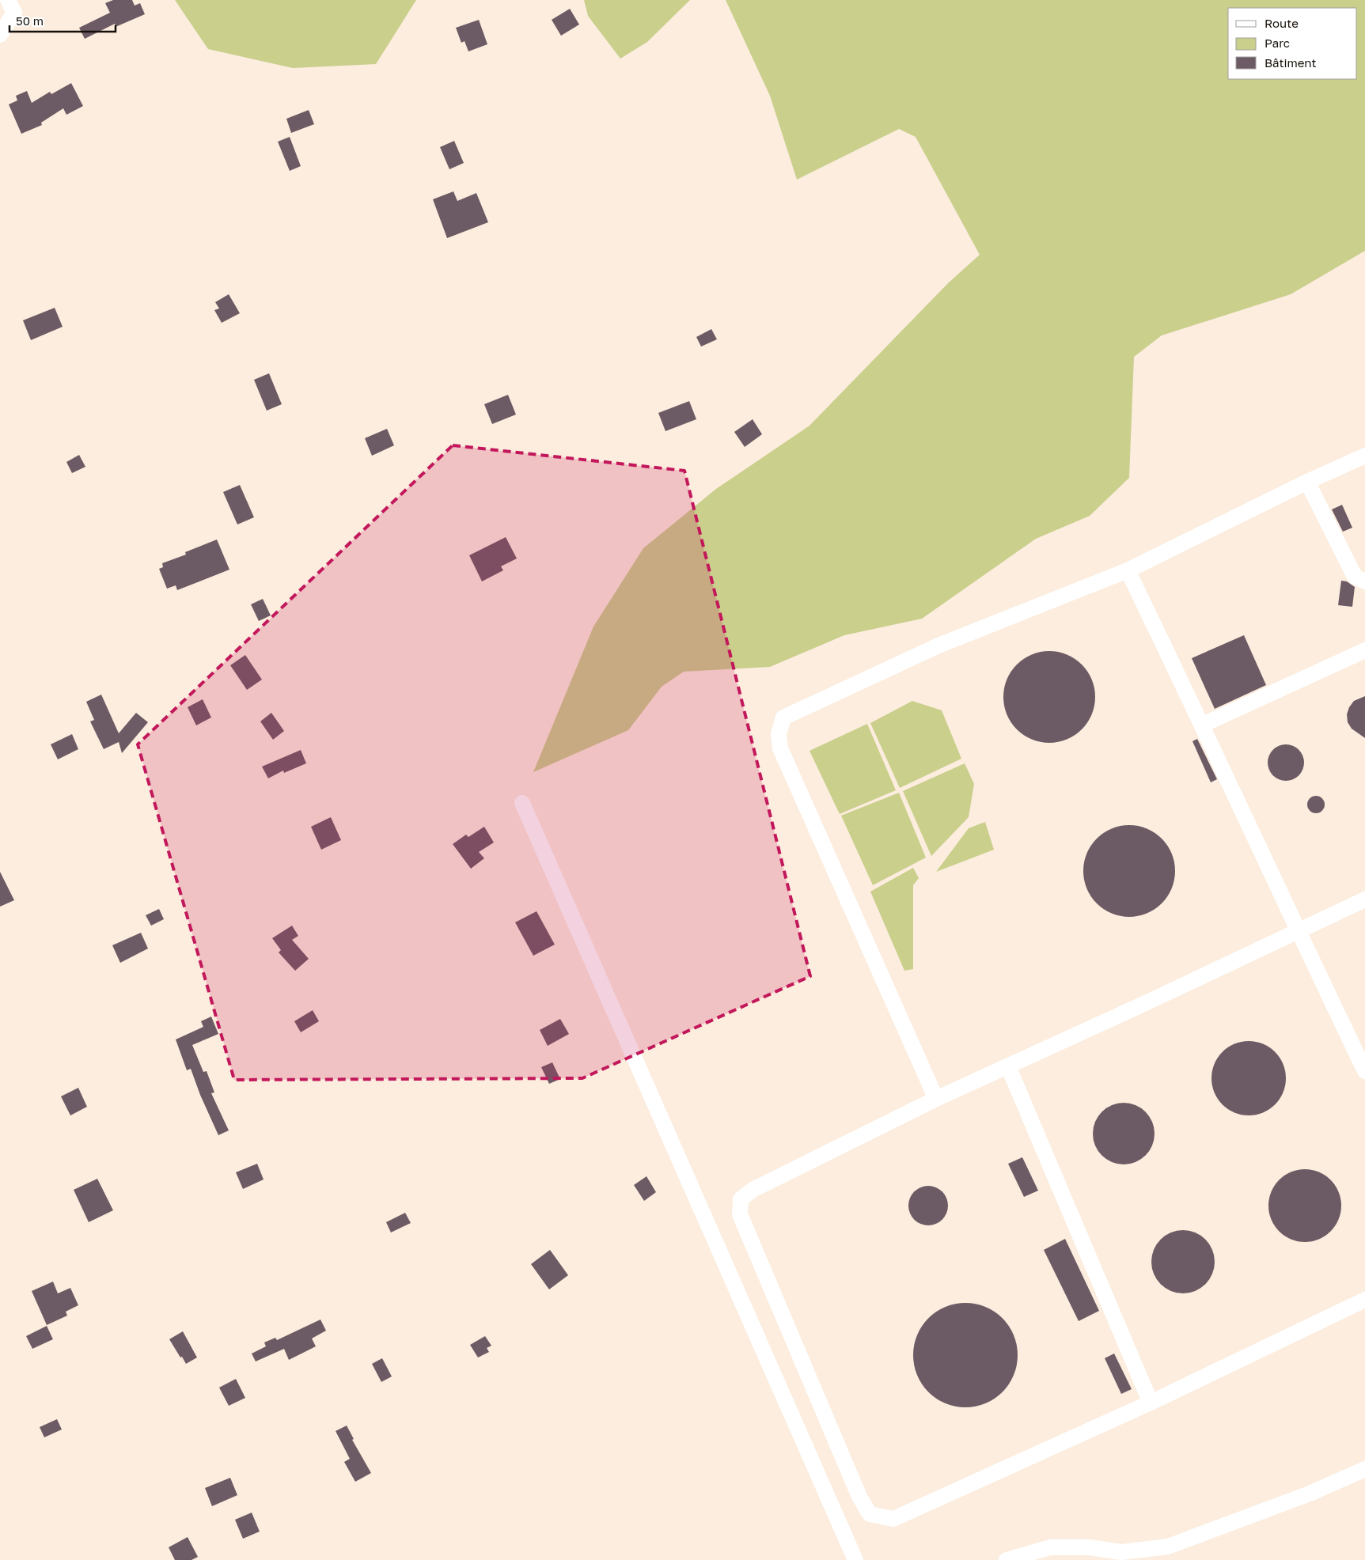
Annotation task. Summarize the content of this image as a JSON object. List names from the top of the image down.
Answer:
{
  "legend": ["Route", "Parc", "Bâtiment"],
  "scale_bar": "50 m"
}
